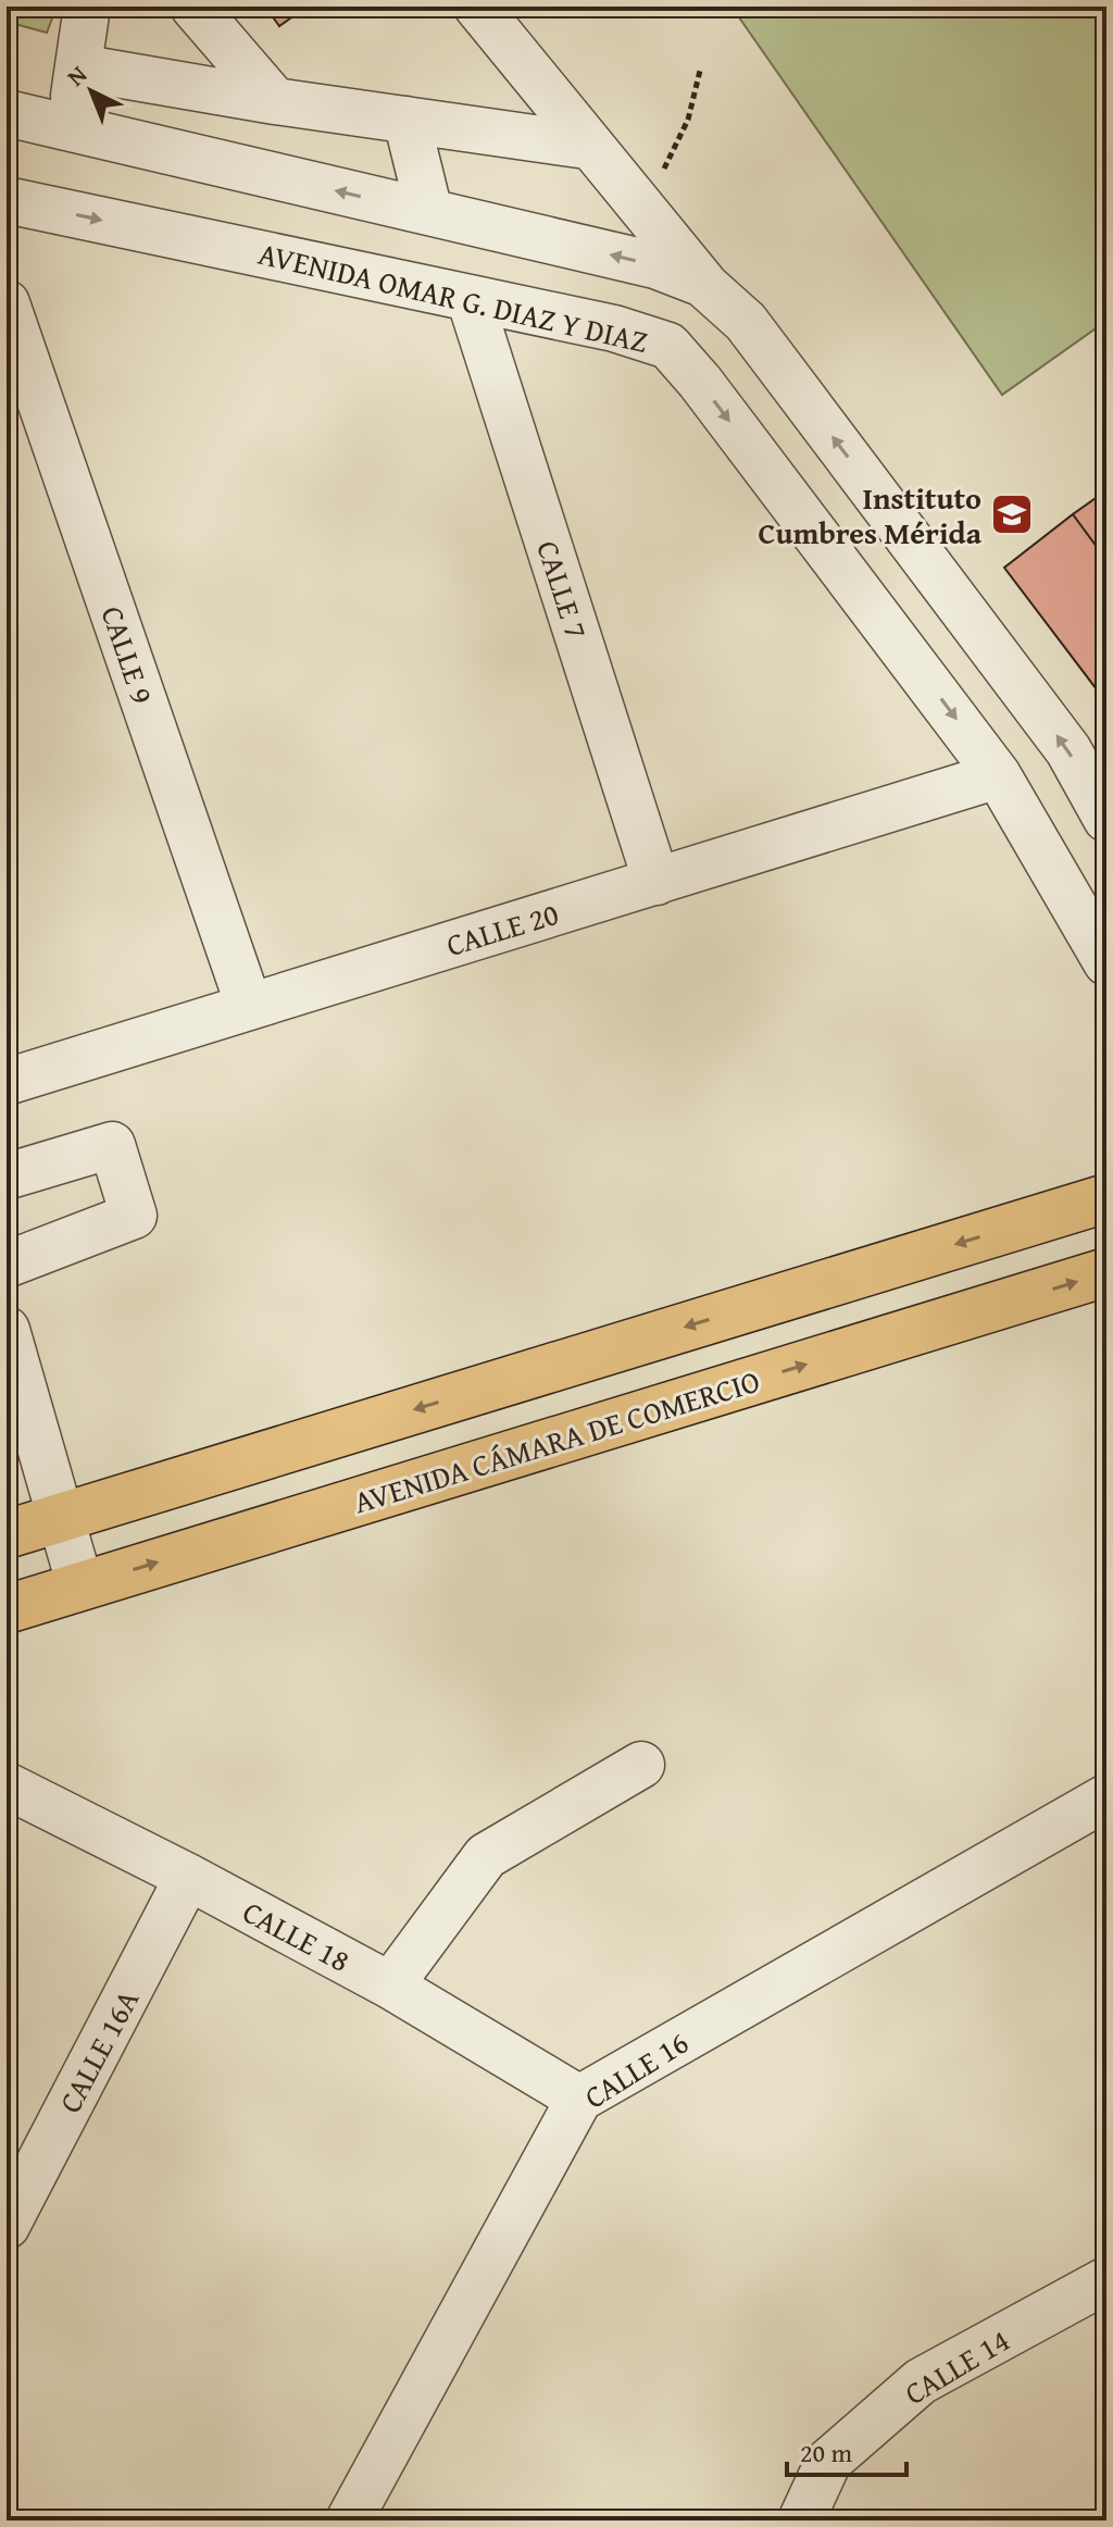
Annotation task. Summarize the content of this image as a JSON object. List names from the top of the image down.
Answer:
{
  "streets": {
    "main road": ["AVENIDA CÁMARA DE COMERCIO"],
    "street": [
      "AVENIDA OMAR G. DIAZ Y DIAZ",
      "CALLE 7",
      "CALLE 9",
      "CALLE 20",
      "CALLE 18",
      "CALLE 16A",
      "CALLE 16",
      "CALLE 14"
    ]
  },
  "crossings": [
    ["AVENIDA OMAR G. DIAZ Y DIAZ", "CALLE 7"],
    ["AVENIDA OMAR G. DIAZ Y DIAZ", "CALLE 20"],
    ["CALLE 7", "CALLE 20"],
    ["CALLE 9", "CALLE 20"],
    ["CALLE 18", "CALLE 16A"],
    ["CALLE 18", "CALLE 16"]
  ],
  "places": {
    "school or university": ["Instituto Cumbres Mérida"]
  },
  "scale_bar": "20 m",
  "north": "top left"
}
